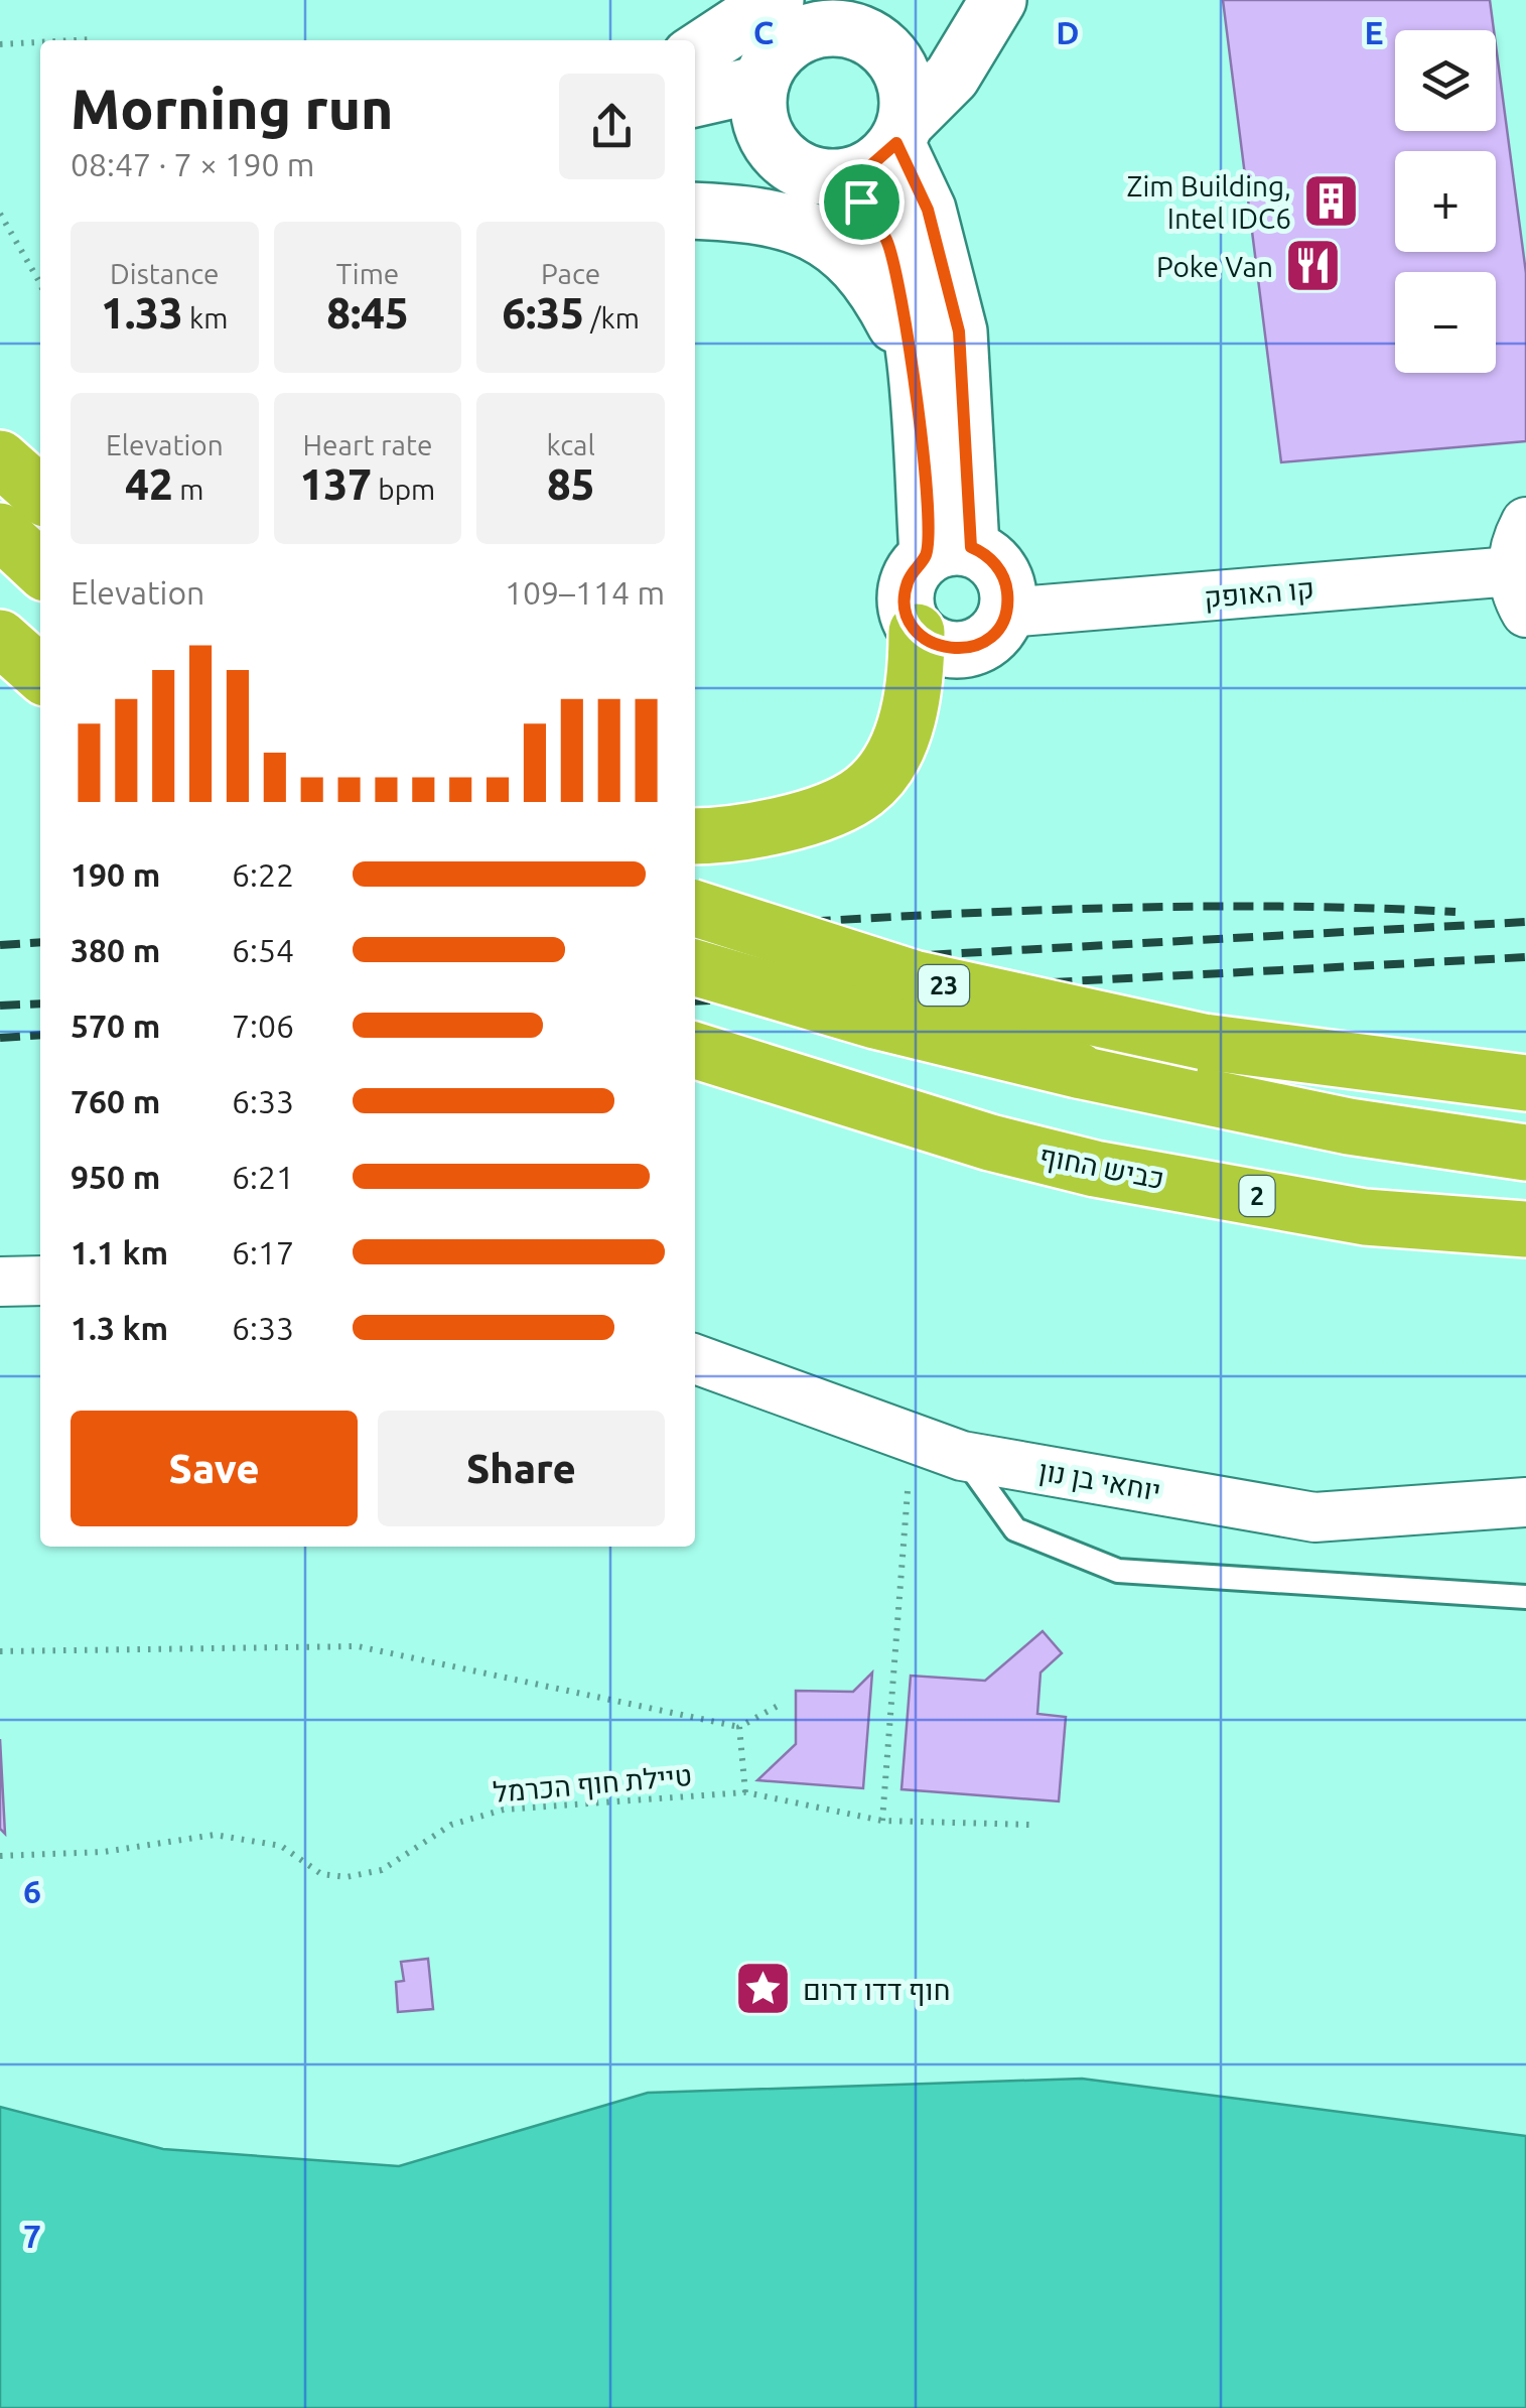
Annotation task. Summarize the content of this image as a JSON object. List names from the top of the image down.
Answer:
{
  "streets": {
    "highway": ["23", "כביש החוף", "2"],
    "street": ["קו האופק", "יוחאי בן נון"],
    "path": ["טיילת חוף הכרמל"]
  },
  "places": {
    "building": ["Zim Building, Intel IDC6"],
    "restaurant": ["Poke Van"],
    "place": ["חוף דדו דרום"]
  },
  "page": {
    "map_buttons": ["+", "−"],
    "heading": ["Morning run", "08:47 · 7 × 190 m"],
    "stats": [
      ["Distance", "1.33 km"],
      ["Time", "8:45"],
      ["Pace", "6:35 /km"],
      ["Elevation", "42 m"],
      ["Heart rate", "137 bpm"],
      ["kcal", "85"]
    ],
    "chart": ["Elevation", "109–114 m"],
    "list": [
      {
        "name": "190 m",
        "note": "6:22"
      },
      {
        "name": "380 m",
        "note": "6:54"
      },
      {
        "name": "570 m",
        "note": "7:06"
      },
      {
        "name": "760 m",
        "note": "6:33"
      },
      {
        "name": "950 m",
        "note": "6:21"
      },
      {
        "name": "1.1 km",
        "note": "6:17"
      },
      {
        "name": "1.3 km",
        "note": "6:33"
      }
    ],
    "buttons": ["Save", "Share"]
  },
  "grid": {
    "columns": ["C", "D", "E"],
    "rows": ["6", "7"]
  }
}
